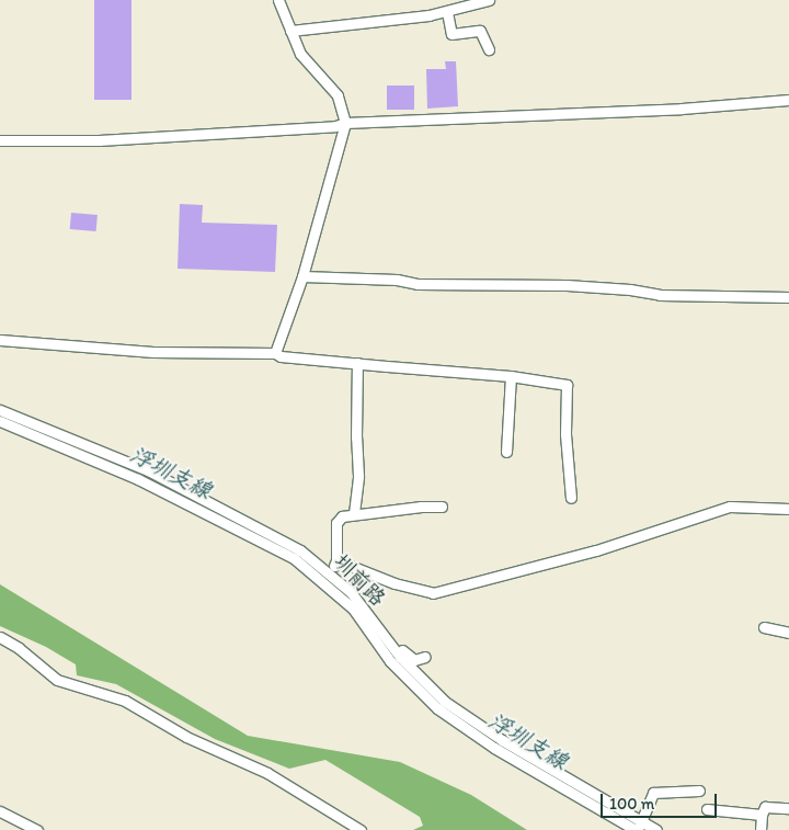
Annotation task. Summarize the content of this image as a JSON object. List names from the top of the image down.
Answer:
{
  "streets": {
    "street": ["圳前路"]
  },
  "water": ["浮圳支線"],
  "scale_bar": "100 m"
}
